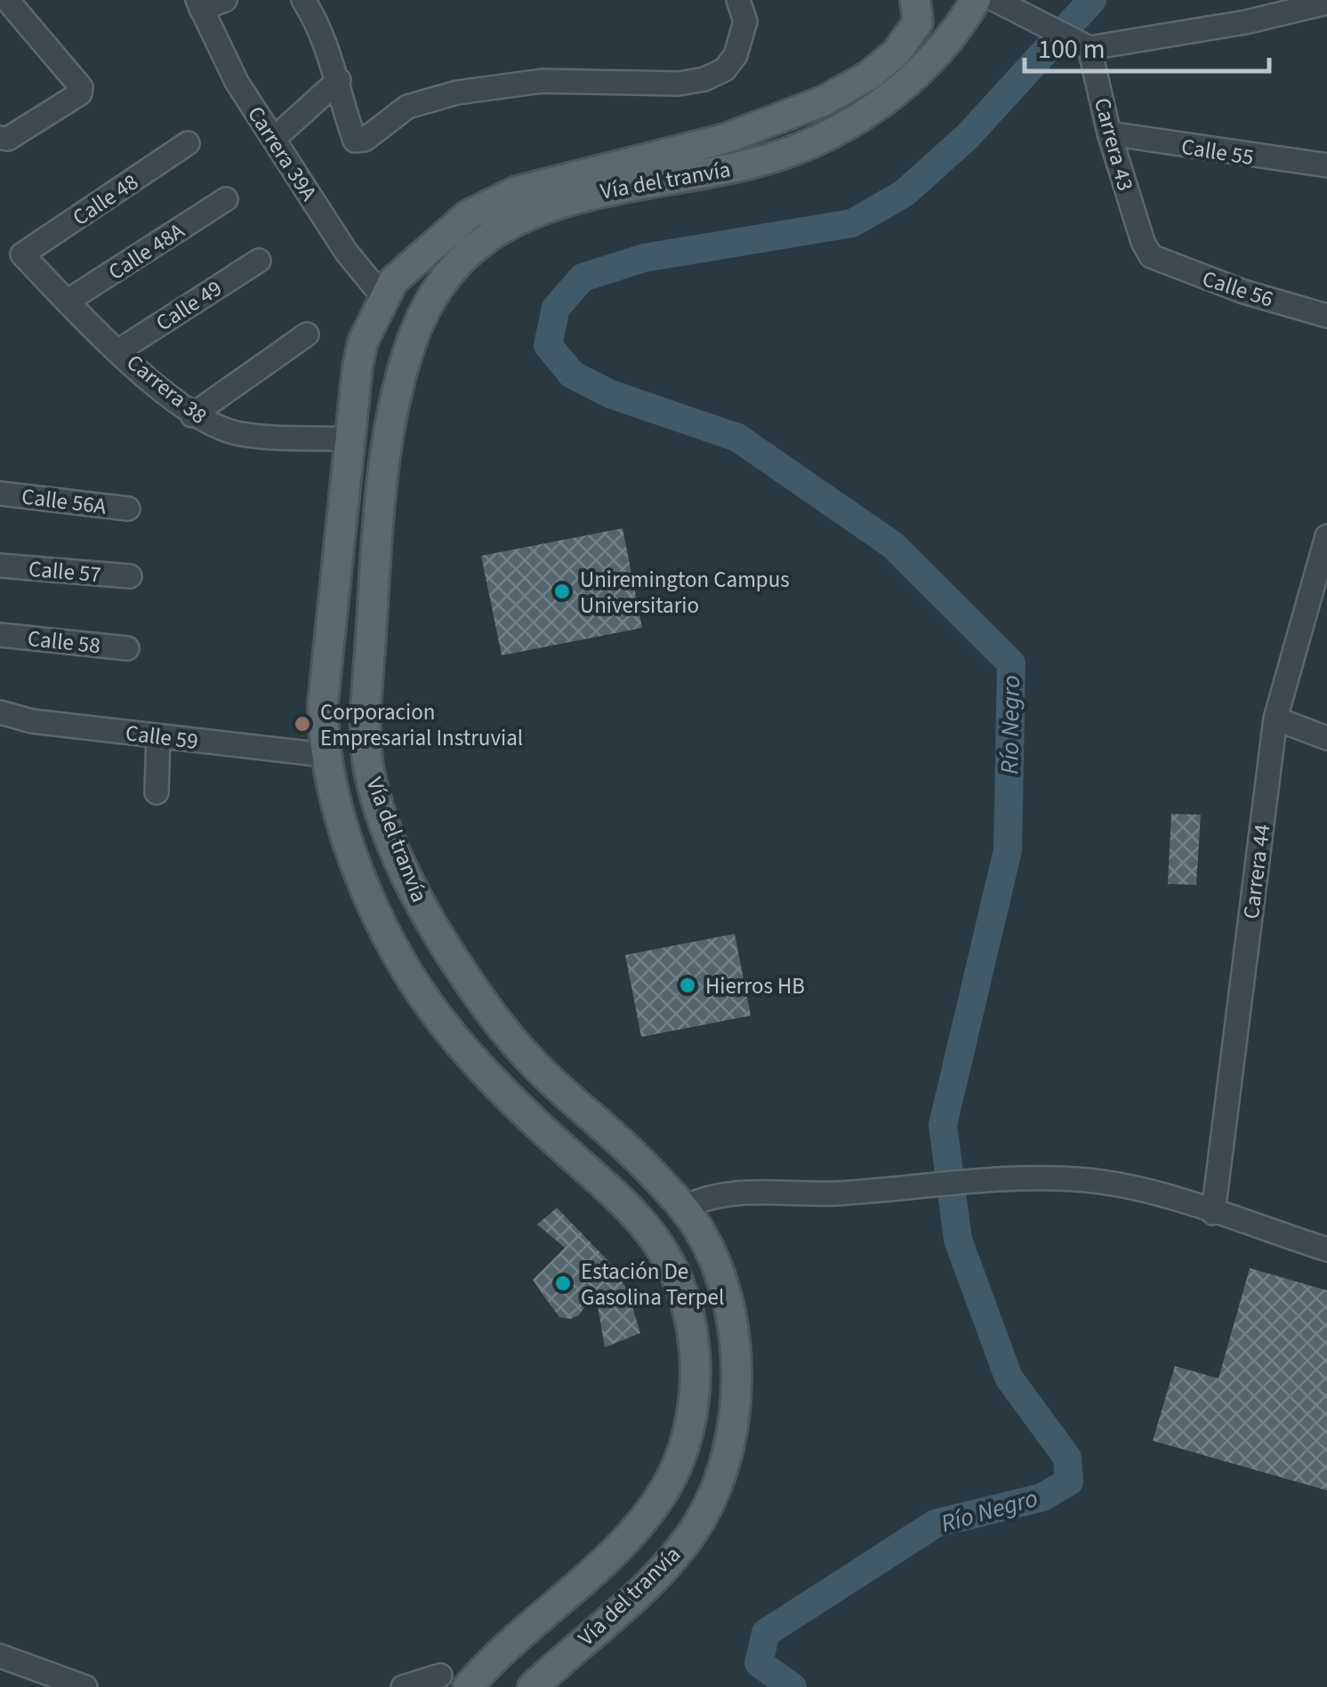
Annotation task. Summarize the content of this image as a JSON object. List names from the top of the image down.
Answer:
{
  "streets": {
    "main road": ["Vía del tranvía"],
    "street": [
      "Carrera 43",
      "Calle 55",
      "Carrera 39A",
      "Calle 48",
      "Calle 48A",
      "Calle 56",
      "Calle 49",
      "Carrera 38",
      "Calle 56A",
      "Calle 57",
      "Calle 58",
      "Calle 59",
      "Carrera 44"
    ]
  },
  "crossings": [
    ["Carrera 43", "Calle 55"],
    ["Carrera 43", "Calle 56"],
    ["Carrera 39A", "Vía del tranvía"],
    ["Vía del tranvía", "Carrera 38"],
    ["Vía del tranvía", "Calle 59"],
    ["Calle 48", "Carrera 38"],
    ["Calle 48A", "Carrera 38"],
    ["Calle 49", "Carrera 38"]
  ],
  "water": ["Río Negro"],
  "places": [
    "Uniremington Campus Universitario",
    "Corporacion Empresarial Instruvial",
    "Hierros HB",
    "Estación De Gasolina Terpel"
  ],
  "scale_bar": "100 m"
}
